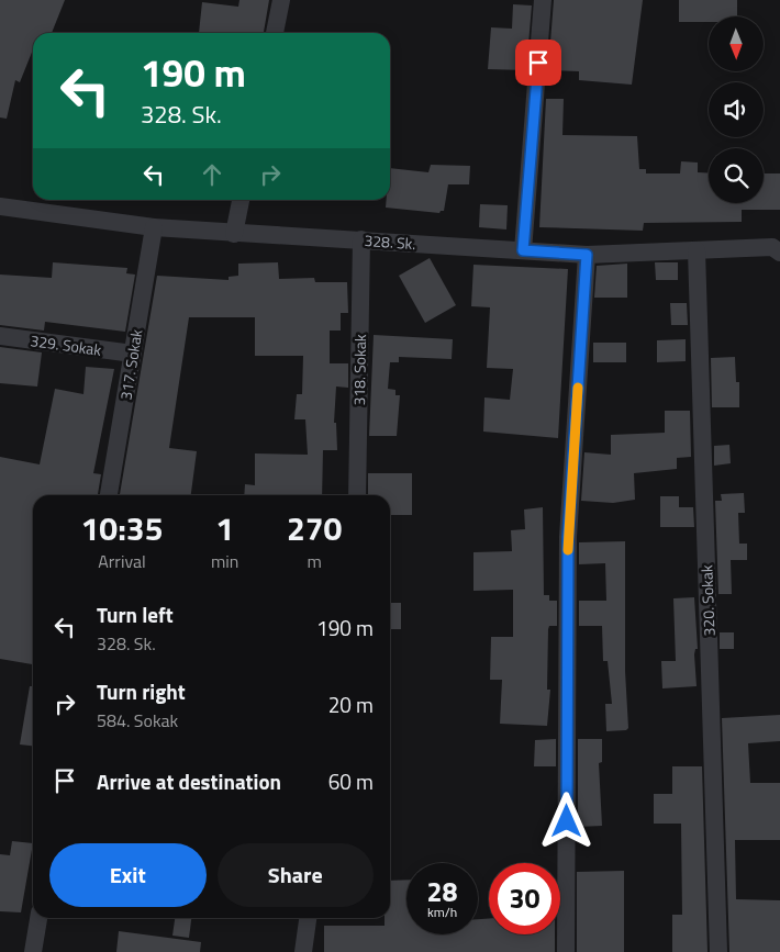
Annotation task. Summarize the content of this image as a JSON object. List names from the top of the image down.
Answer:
{
  "streets": {
    "street": [
      "328. Sk.",
      "329. Sokak",
      "317. Sokak",
      "318. Sokak",
      "320. Sokak"
    ]
  },
  "crossings": [
    ["328. Sk.", "317. Sokak"],
    ["328. Sk.", "318. Sokak"],
    ["328. Sk.", "320. Sokak"],
    ["329. Sokak", "317. Sokak"]
  ],
  "north": "bottom",
  "page": {
    "turn": ["190 m", "328. Sk."],
    "eta": [
      "10:35",
      "Arrival",
      "1",
      "min",
      "270",
      "m"
    ],
    "list": [
      {
        "name": "Turn left",
        "note": "328. Sk.",
        "value": "190 m"
      },
      {
        "name": "Turn right",
        "note": "584. Sokak",
        "value": "20 m"
      },
      {
        "name": "Arrive at destination",
        "value": "60 m"
      }
    ],
    "buttons": ["Exit", "Share"],
    "speed": "28 km/h",
    "limit": "30"
  }
}
